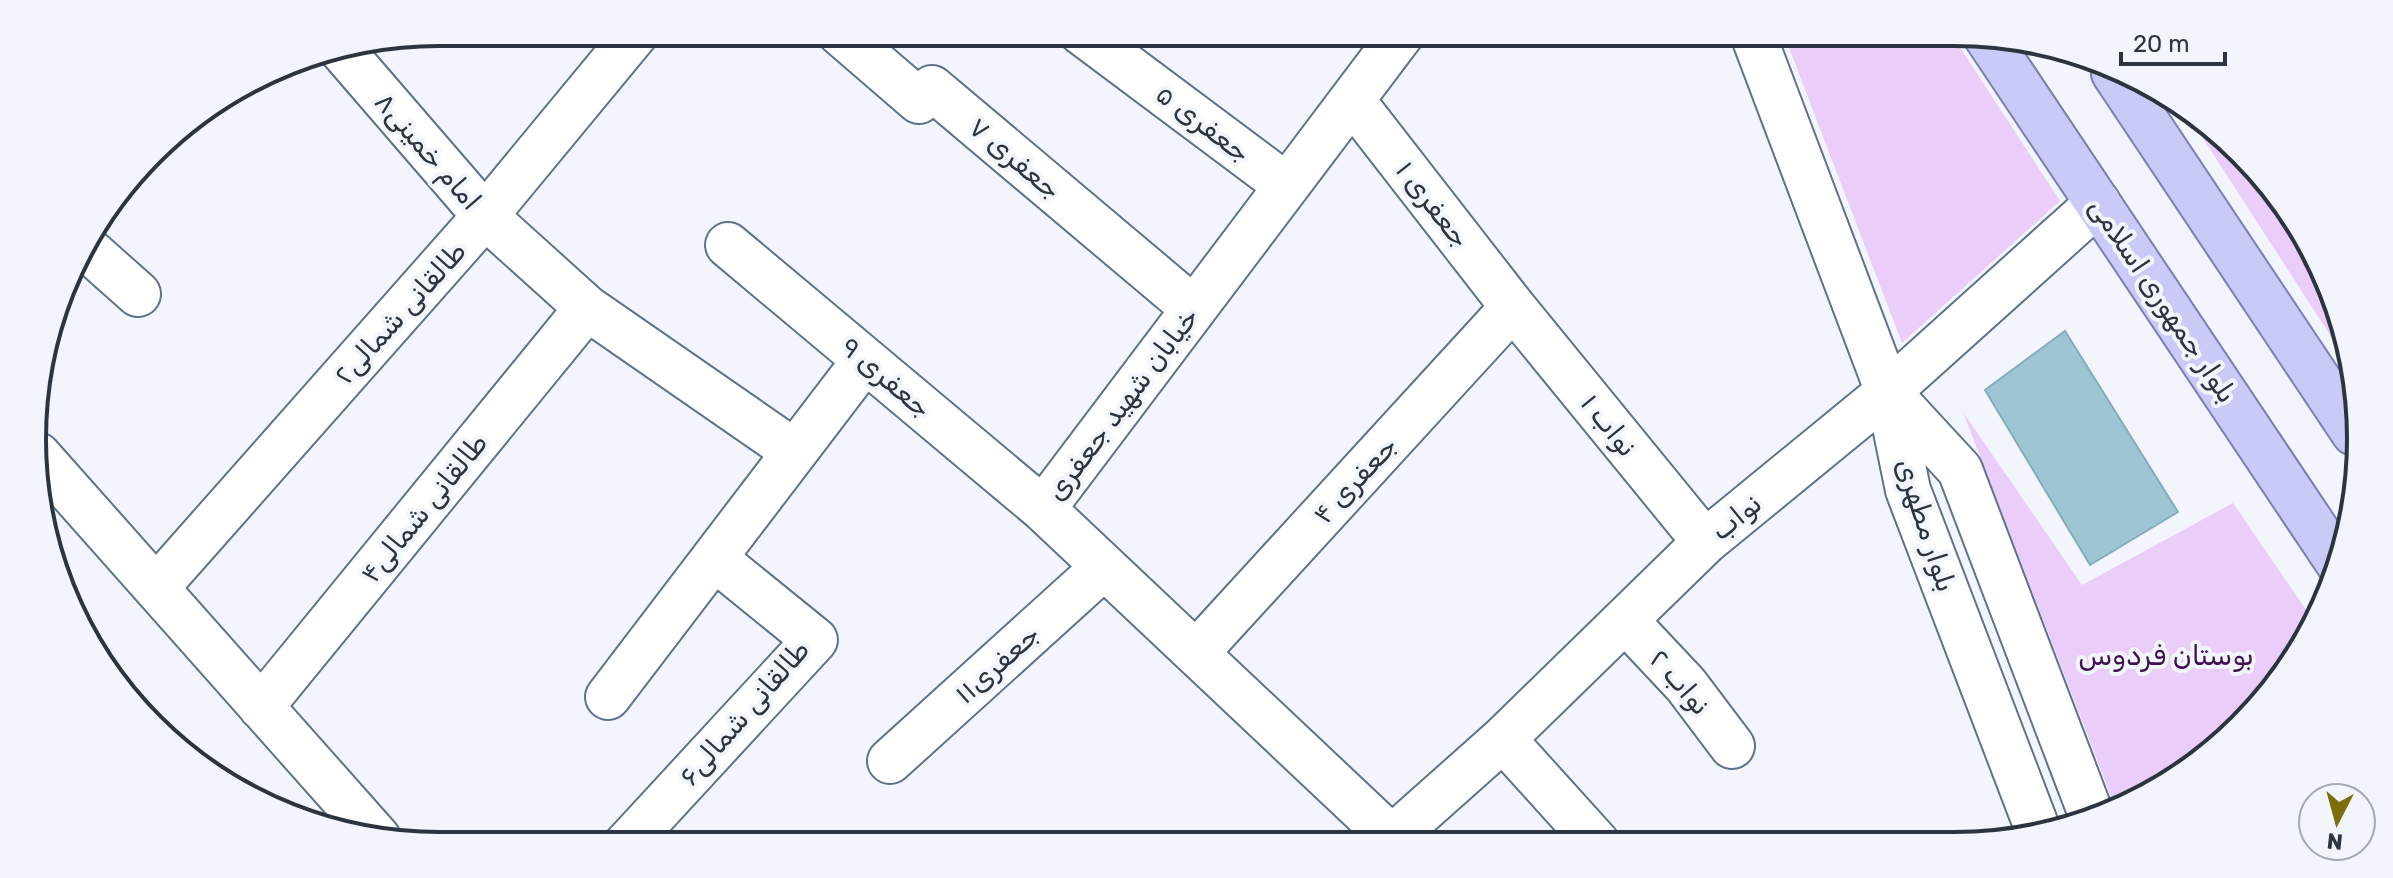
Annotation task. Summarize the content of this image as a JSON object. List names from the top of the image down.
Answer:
{
  "streets": {
    "main road": ["بلوار جمهوری اسلامی"],
    "street": [
      "جعفری ۵",
      "امام خمینی۸",
      "جعفری ۷",
      "جعفری ۱",
      "طالقانی شمالی۲",
      "جعفری ۹",
      "خیابان شهید جعفری",
      "نواب ۱",
      "جعفری ۴",
      "طالقانی شمالی۴",
      "نواب",
      "بلوار مطهری",
      "جعفری۱۱",
      "نواب ۲",
      "طالقانی شمالی۶"
    ]
  },
  "crossings": [
    ["جعفری ۵", "خیابان شهید جعفری"],
    ["امام خمینی۸", "طالقانی شمالی۲"],
    ["امام خمینی۸", "طالقانی شمالی۴"],
    ["جعفری ۷", "خیابان شهید جعفری"],
    ["جعفری ۱", "خیابان شهید جعفری"],
    ["جعفری ۱", "نواب ۱"],
    ["جعفری ۱", "جعفری ۴"],
    ["بلوار جمهوری اسلامی", "نواب"],
    ["جعفری ۹", "خیابان شهید جعفری"],
    ["خیابان شهید جعفری", "جعفری ۴"],
    ["خیابان شهید جعفری", "جعفری۱۱"],
    ["نواب ۱", "جعفری ۴"],
    ["نواب ۱", "نواب"],
    ["نواب", "بلوار مطهری"],
    ["نواب", "نواب ۲"]
  ],
  "parks": ["بوستان فردوس"],
  "scale_bar": "20 m",
  "north": "bottom"
}
